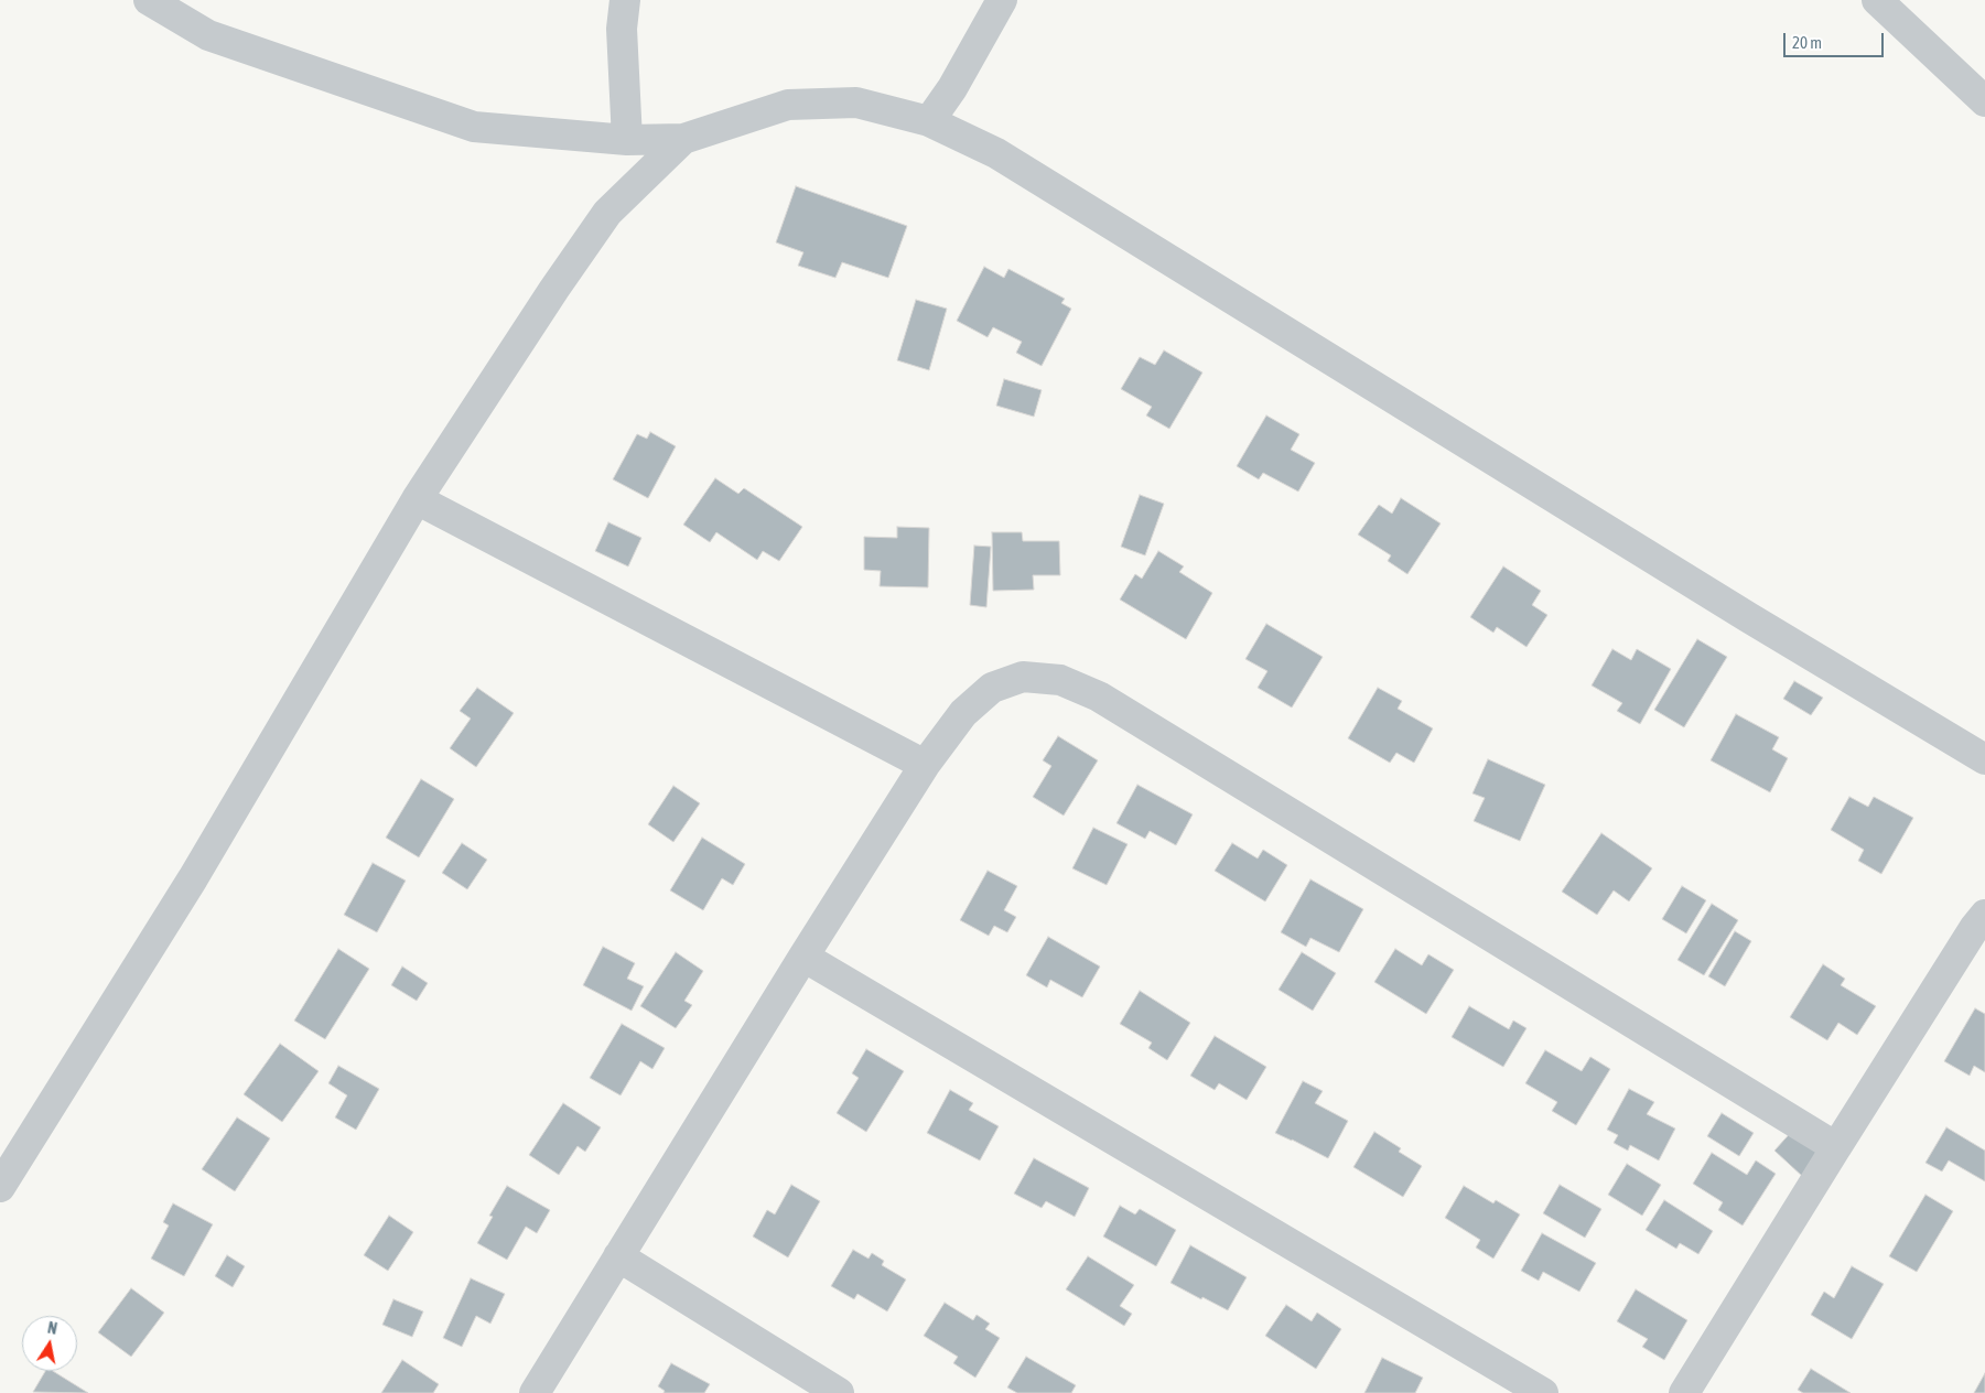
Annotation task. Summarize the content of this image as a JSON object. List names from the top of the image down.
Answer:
{
  "scale_bar": "20 m",
  "north": "top"
}
